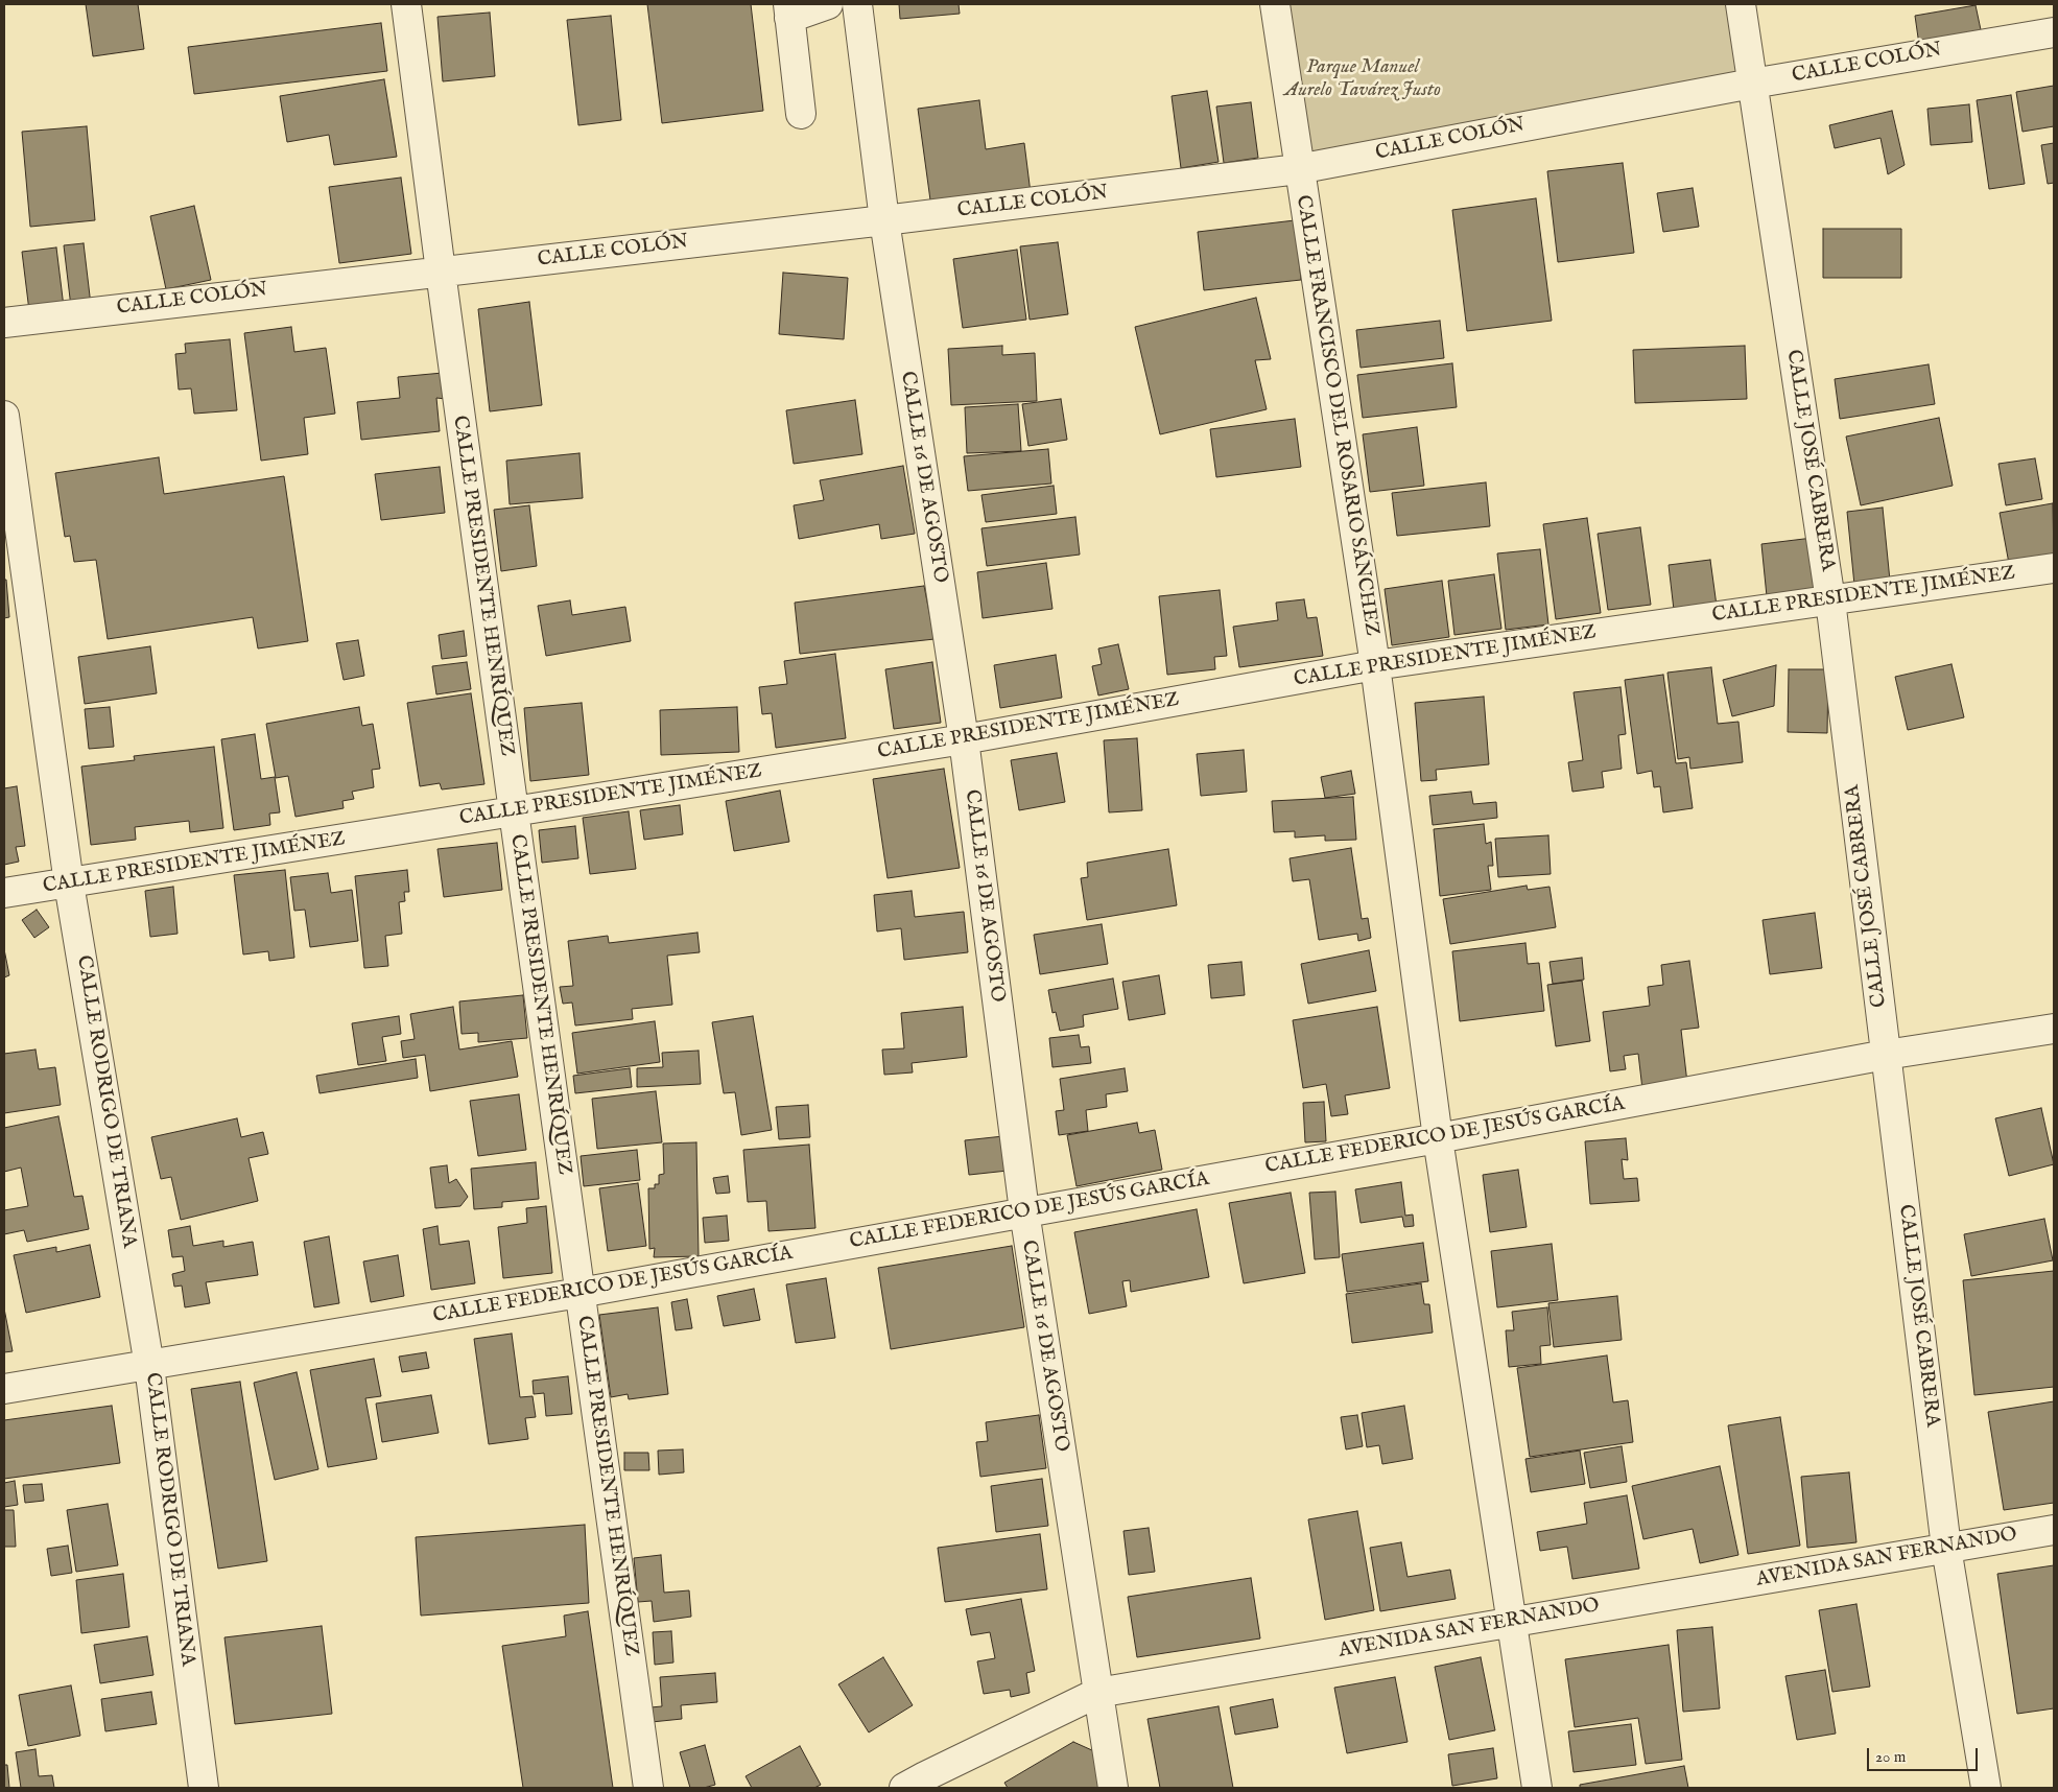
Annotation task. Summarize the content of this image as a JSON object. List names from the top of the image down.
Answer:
{
  "streets": {
    "street": [
      "CALLE COLÓN",
      "CALLE FRANCISCO DEL ROSARIO SÁNCHEZ",
      "CALLE JOSÉ CABRERA",
      "CALLE 16 DE AGOSTO",
      "CALLE PRESIDENTE HENRÍQUEZ",
      "CALLE PRESIDENTE JIMÉNEZ",
      "CALLE RODRIGO DE TRIANA",
      "CALLE FEDERICO DE JESÚS GARCÍA",
      "AVENIDA SAN FERNANDO"
    ]
  },
  "crossings": [
    ["CALLE COLÓN", "CALLE FRANCISCO DEL ROSARIO SÁNCHEZ"],
    ["CALLE COLÓN", "CALLE JOSÉ CABRERA"],
    ["CALLE COLÓN", "CALLE 16 DE AGOSTO"],
    ["CALLE COLÓN", "CALLE PRESIDENTE HENRÍQUEZ"],
    ["CALLE FRANCISCO DEL ROSARIO SÁNCHEZ", "CALLE PRESIDENTE JIMÉNEZ"],
    ["CALLE FRANCISCO DEL ROSARIO SÁNCHEZ", "CALLE FEDERICO DE JESÚS GARCÍA"],
    ["CALLE FRANCISCO DEL ROSARIO SÁNCHEZ", "AVENIDA SAN FERNANDO"],
    ["CALLE JOSÉ CABRERA", "CALLE PRESIDENTE JIMÉNEZ"],
    ["CALLE JOSÉ CABRERA", "CALLE FEDERICO DE JESÚS GARCÍA"],
    ["CALLE JOSÉ CABRERA", "AVENIDA SAN FERNANDO"],
    ["CALLE 16 DE AGOSTO", "CALLE PRESIDENTE JIMÉNEZ"],
    ["CALLE 16 DE AGOSTO", "CALLE FEDERICO DE JESÚS GARCÍA"],
    ["CALLE 16 DE AGOSTO", "AVENIDA SAN FERNANDO"],
    ["CALLE PRESIDENTE HENRÍQUEZ", "CALLE PRESIDENTE JIMÉNEZ"],
    ["CALLE PRESIDENTE HENRÍQUEZ", "CALLE FEDERICO DE JESÚS GARCÍA"],
    ["CALLE PRESIDENTE JIMÉNEZ", "CALLE RODRIGO DE TRIANA"],
    ["CALLE RODRIGO DE TRIANA", "CALLE FEDERICO DE JESÚS GARCÍA"]
  ],
  "parks": ["Parque Manuel Aurelo Tavárez Justo"],
  "scale_bar": "20 m"
}
